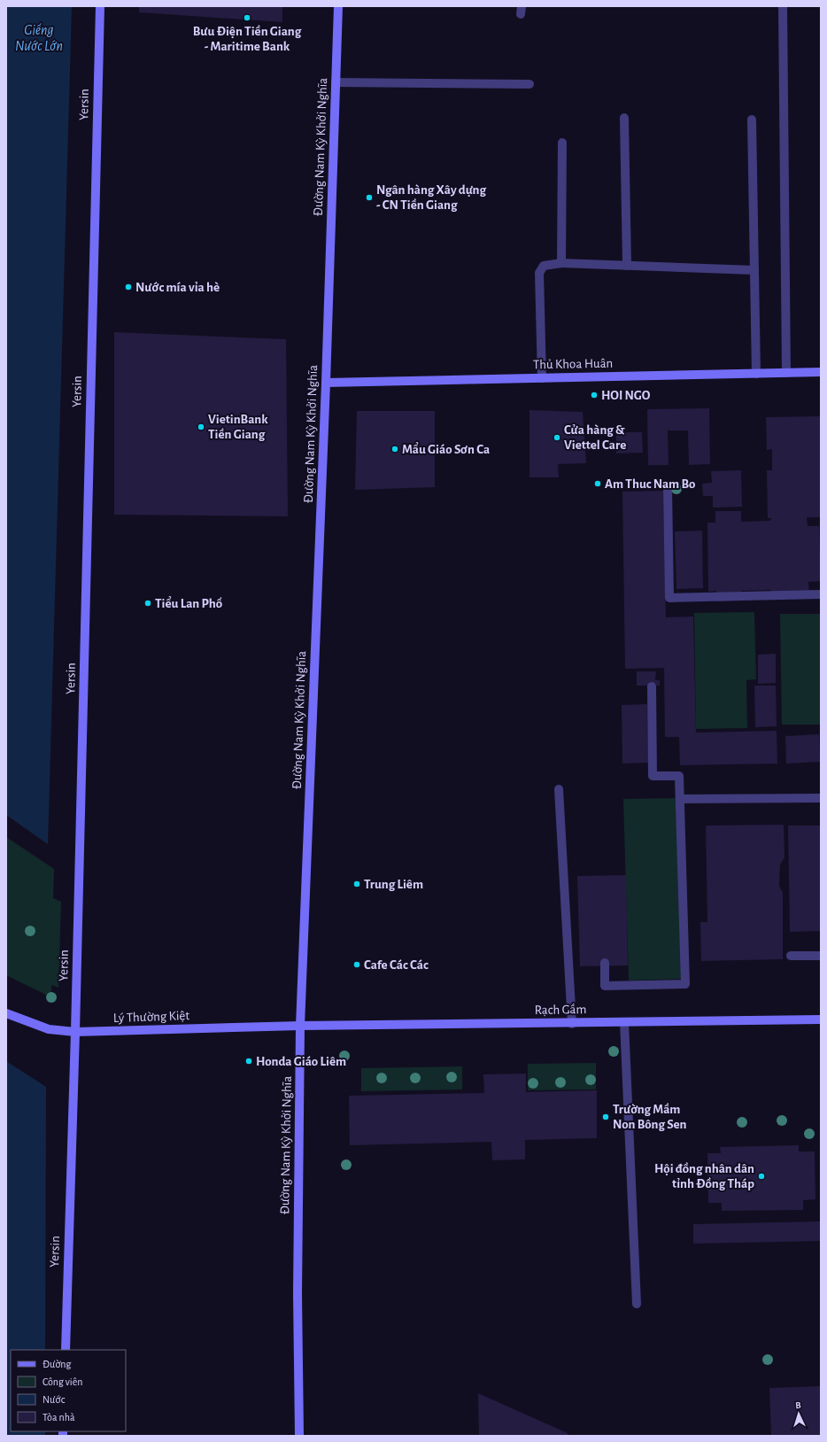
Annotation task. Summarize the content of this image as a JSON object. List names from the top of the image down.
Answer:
{
  "streets": {
    "main road": [
      "Yersin",
      "Đường Nam Kỳ Khởi Nghĩa",
      "Thủ Khoa Huân",
      "Rạch Gầm",
      "Lý Thường Kiệt"
    ]
  },
  "crossings": [
    ["Yersin", "Lý Thường Kiệt"],
    ["Đường Nam Kỳ Khởi Nghĩa", "Thủ Khoa Huân"],
    ["Đường Nam Kỳ Khởi Nghĩa", "Rạch Gầm"],
    ["Đường Nam Kỳ Khởi Nghĩa", "Lý Thường Kiệt"],
    ["Rạch Gầm", "Lý Thường Kiệt"]
  ],
  "water": ["Giếng Nước Lớn"],
  "places": [
    "Bưu Điện Tiền Giang - Maritime Bank",
    "Ngân hàng Xây dựng - CN Tiền Giang",
    "Nước mía vỉa hè",
    "HOI NGO",
    "VietinBank Tiền Giang",
    "Cửa hàng & Viettel Care",
    "Mẩu Giáo Sơn Ca",
    "Am Thuc Nam Bo",
    "Tiểu Lan Phố",
    "Trung Liêm",
    "Cafe Các Các",
    "Honda Giáo Liêm",
    "Trường Mầm Non Bông Sen",
    "Hội đồng nhân dân tỉnh Đồng Tháp"
  ],
  "legend": [
    "Đường",
    "Công viên",
    "Nước",
    "Tòa nhà"
  ],
  "north": "top"
}
